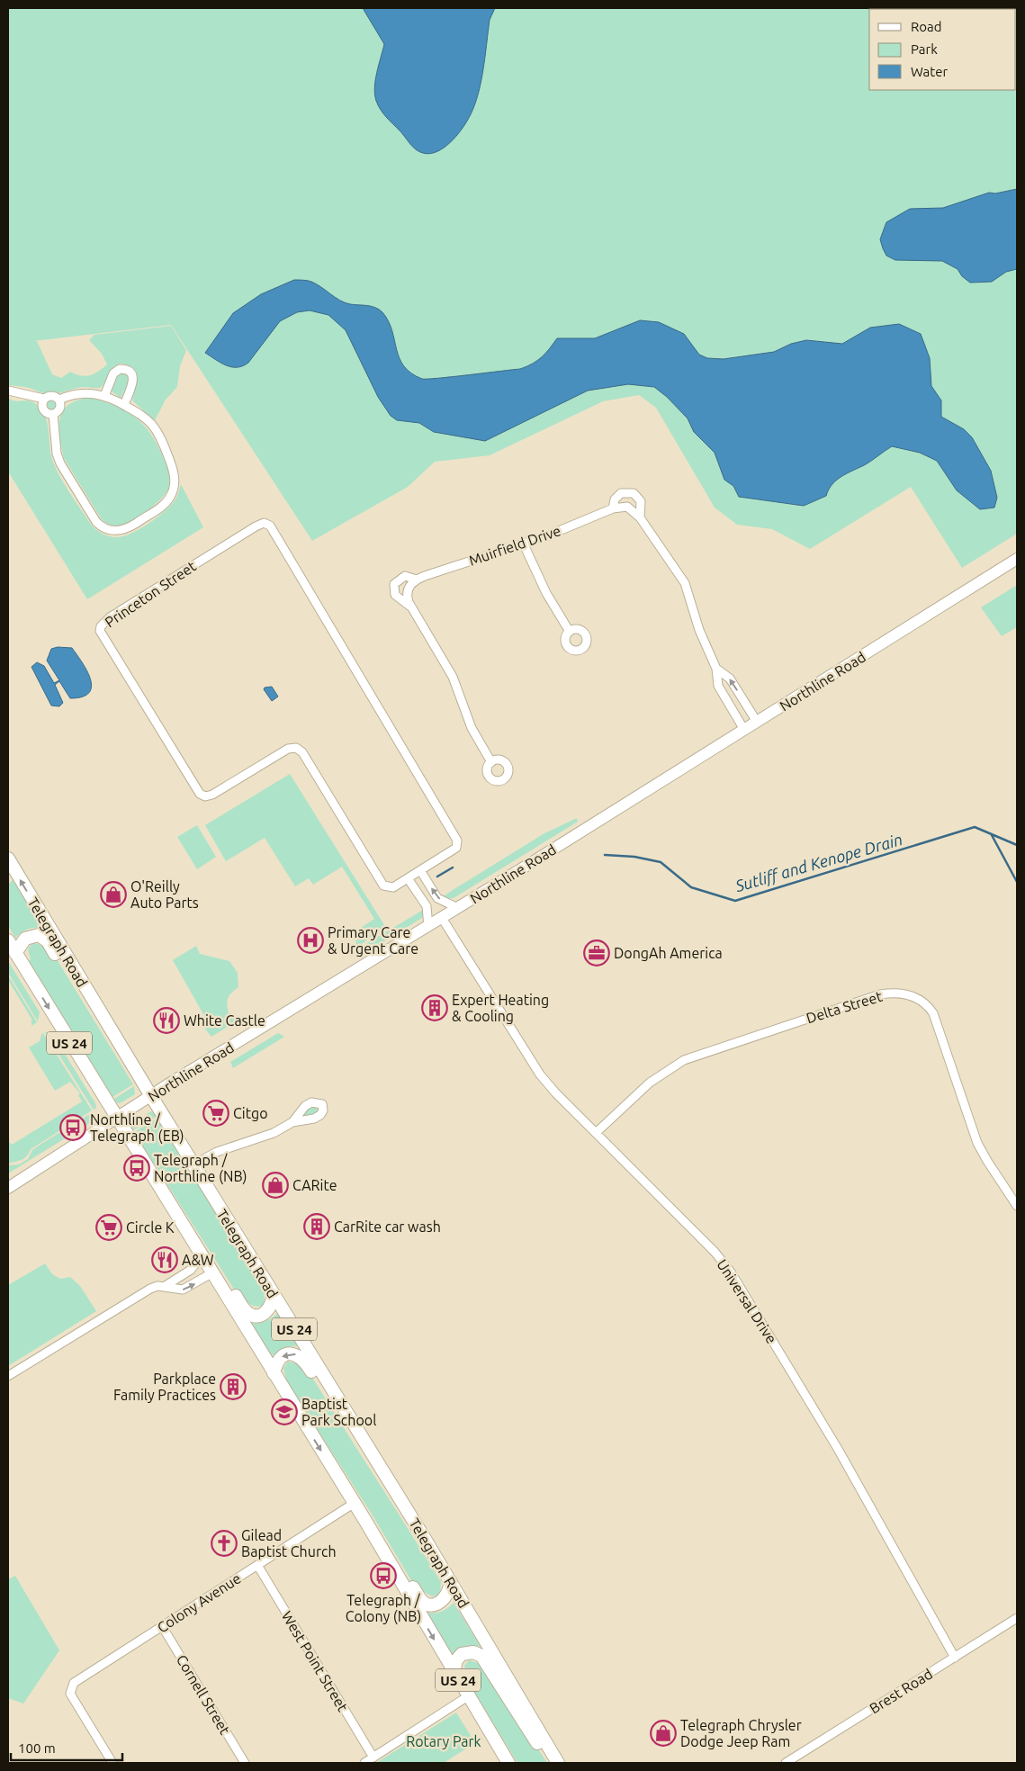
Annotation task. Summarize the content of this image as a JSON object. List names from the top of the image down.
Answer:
{
  "streets": {
    "main road": ["Northline Road", "Telegraph Road", "US 24"],
    "street": [
      "Muirfield Drive",
      "Princeton Street",
      "Delta Street",
      "Universal Drive",
      "Colony Avenue",
      "West Point Street",
      "Brest Road",
      "Cornell Street"
    ]
  },
  "crossings": [
    ["Northline Road", "Telegraph Road"],
    ["Northline Road", "US 24"],
    ["Northline Road", "Universal Drive"],
    ["Delta Street", "Universal Drive"],
    ["US 24", "Colony Avenue"],
    ["Universal Drive", "Brest Road"],
    ["Colony Avenue", "West Point Street"],
    ["Colony Avenue", "Cornell Street"]
  ],
  "water": ["Sutliff and Kenope Drain"],
  "parks": ["Rotary Park"],
  "places": {
    "shop": ["O'Reilly Auto Parts", "CARite", "Telegraph Chrysler Dodge Jeep Ram"],
    "hospital": ["Primary Care & Urgent Care"],
    "office": ["DongAh America"],
    "building": ["Expert Heating & Cooling", "CarRite car wash", "Parkplace Family Practices"],
    "restaurant": ["White Castle", "A&W"],
    "supermarket": ["Citgo", "Circle K"],
    "bus stop": ["Northline / Telegraph (EB)", "Telegraph / Northline (NB)", "Telegraph / Colony (NB)"],
    "school or university": ["Baptist Park School"],
    "church": ["Gilead Baptist Church"]
  },
  "legend": ["Road", "Park", "Water"],
  "scale_bar": "100 m"
}
